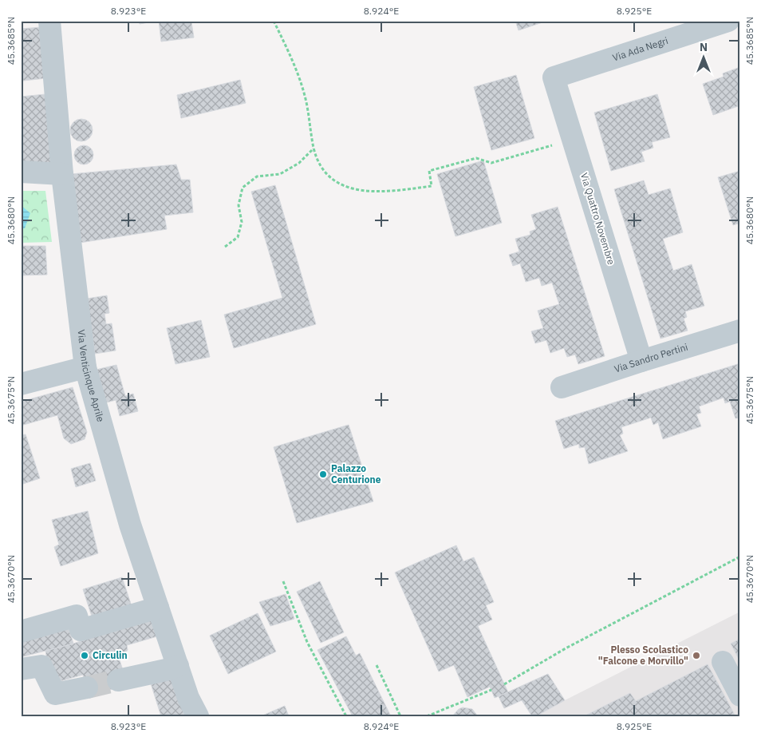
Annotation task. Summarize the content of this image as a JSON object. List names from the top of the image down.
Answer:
{
  "streets": {
    "street": [
      "Via Ada Negri",
      "Via Quattro Novembre",
      "Via Sandro Pertini",
      "Via Venticinque Aprile"
    ]
  },
  "crossings": [
    ["Via Ada Negri", "Via Quattro Novembre"],
    ["Via Quattro Novembre", "Via Sandro Pertini"]
  ],
  "places": ["Palazzo Centurione", "Circulin", "Plesso Scolastico \"Falcone e Morvillo\""],
  "north": "top",
  "coordinates": [
    "8.923°E",
    "8.924°E",
    "8.925°E",
    "45.3685°N",
    "45.3680°N",
    "45.3675°N",
    "45.3670°N"
  ]
}
